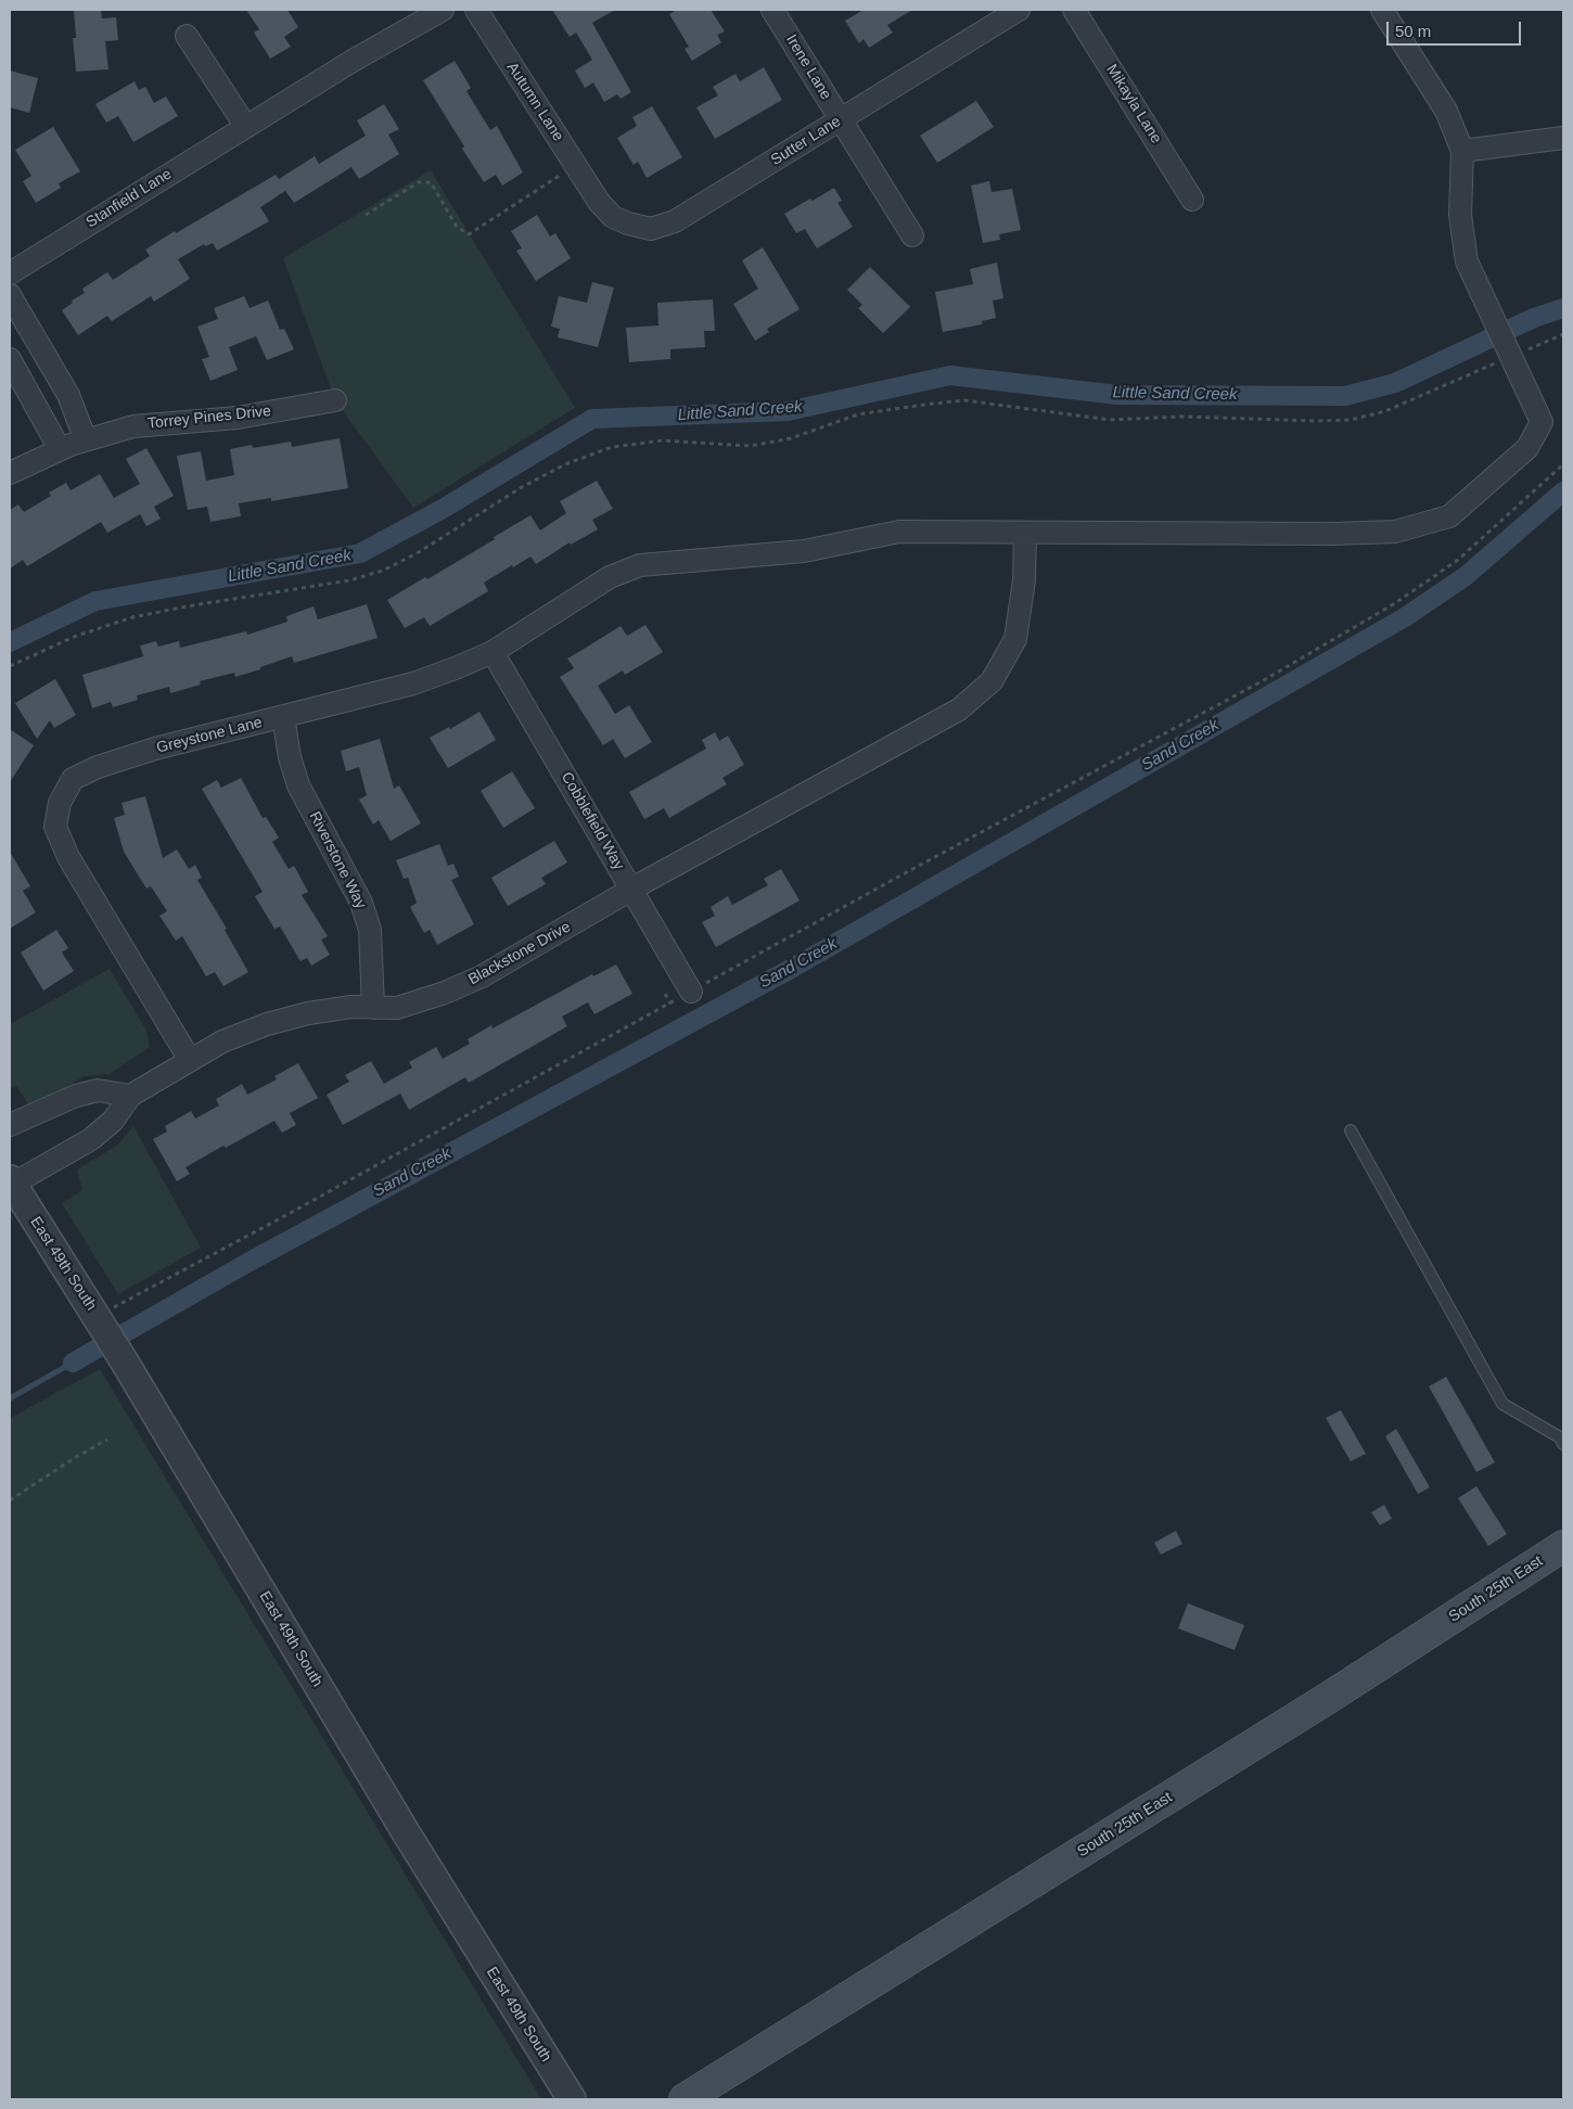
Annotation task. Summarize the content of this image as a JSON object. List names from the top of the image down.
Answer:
{
  "streets": {
    "main road": ["South 25th East"],
    "street": [
      "Irene Lane",
      "Autumn Lane",
      "Mikayla Lane",
      "Sutter Lane",
      "Stanfield Lane",
      "Torrey Pines Drive",
      "Greystone Lane",
      "Cobblefield Way",
      "Riverstone Way",
      "Blackstone Drive",
      "East 49th South"
    ]
  },
  "crossings": [
    ["Irene Lane", "Sutter Lane"],
    ["Autumn Lane", "Sutter Lane"],
    ["Greystone Lane", "Cobblefield Way"],
    ["Greystone Lane", "Riverstone Way"],
    ["Greystone Lane", "Blackstone Drive"],
    ["Cobblefield Way", "Blackstone Drive"],
    ["Riverstone Way", "Blackstone Drive"],
    ["Blackstone Drive", "East 49th South"]
  ],
  "water": ["Little Sand Creek", "Sand Creek"],
  "scale_bar": "50 m"
}
